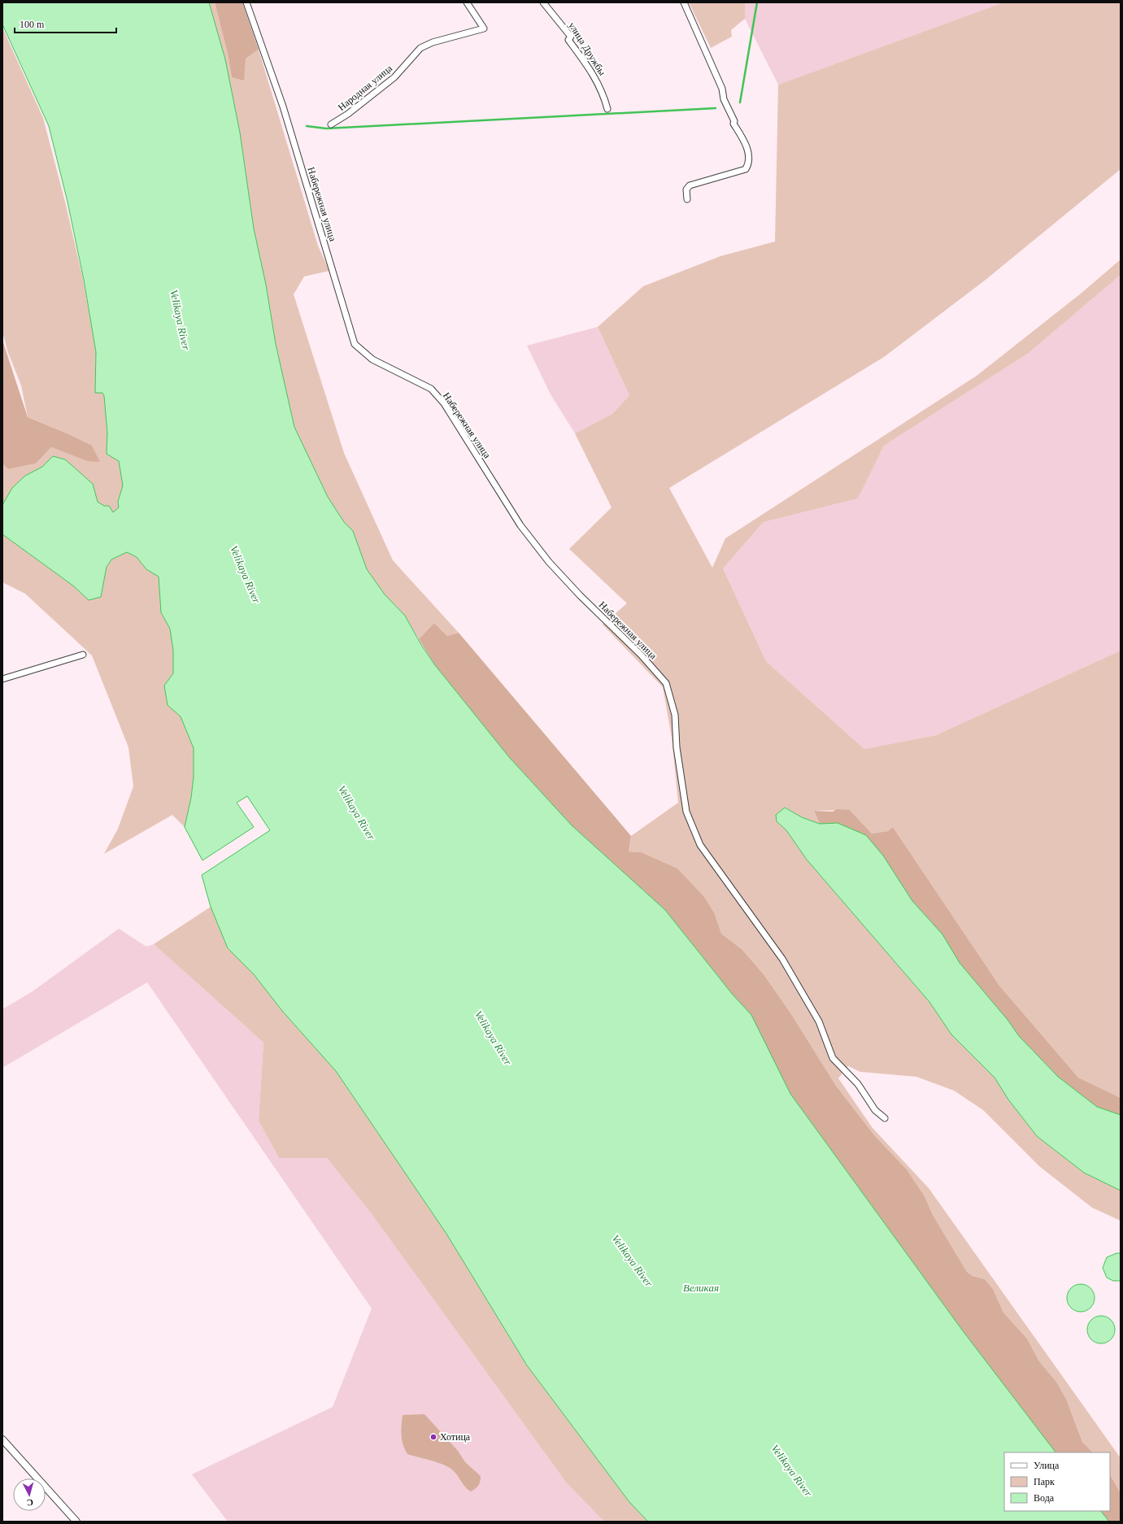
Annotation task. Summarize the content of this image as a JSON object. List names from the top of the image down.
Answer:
{
  "streets": {
    "street": ["улица Дружбы", "Народная улица", "Набережная улица"]
  },
  "water": ["Velikaya River", "Великая"],
  "places": ["Хотица"],
  "legend": ["Улица", "Парк", "Вода"],
  "scale_bar": "100 m",
  "north": "bottom"
}
